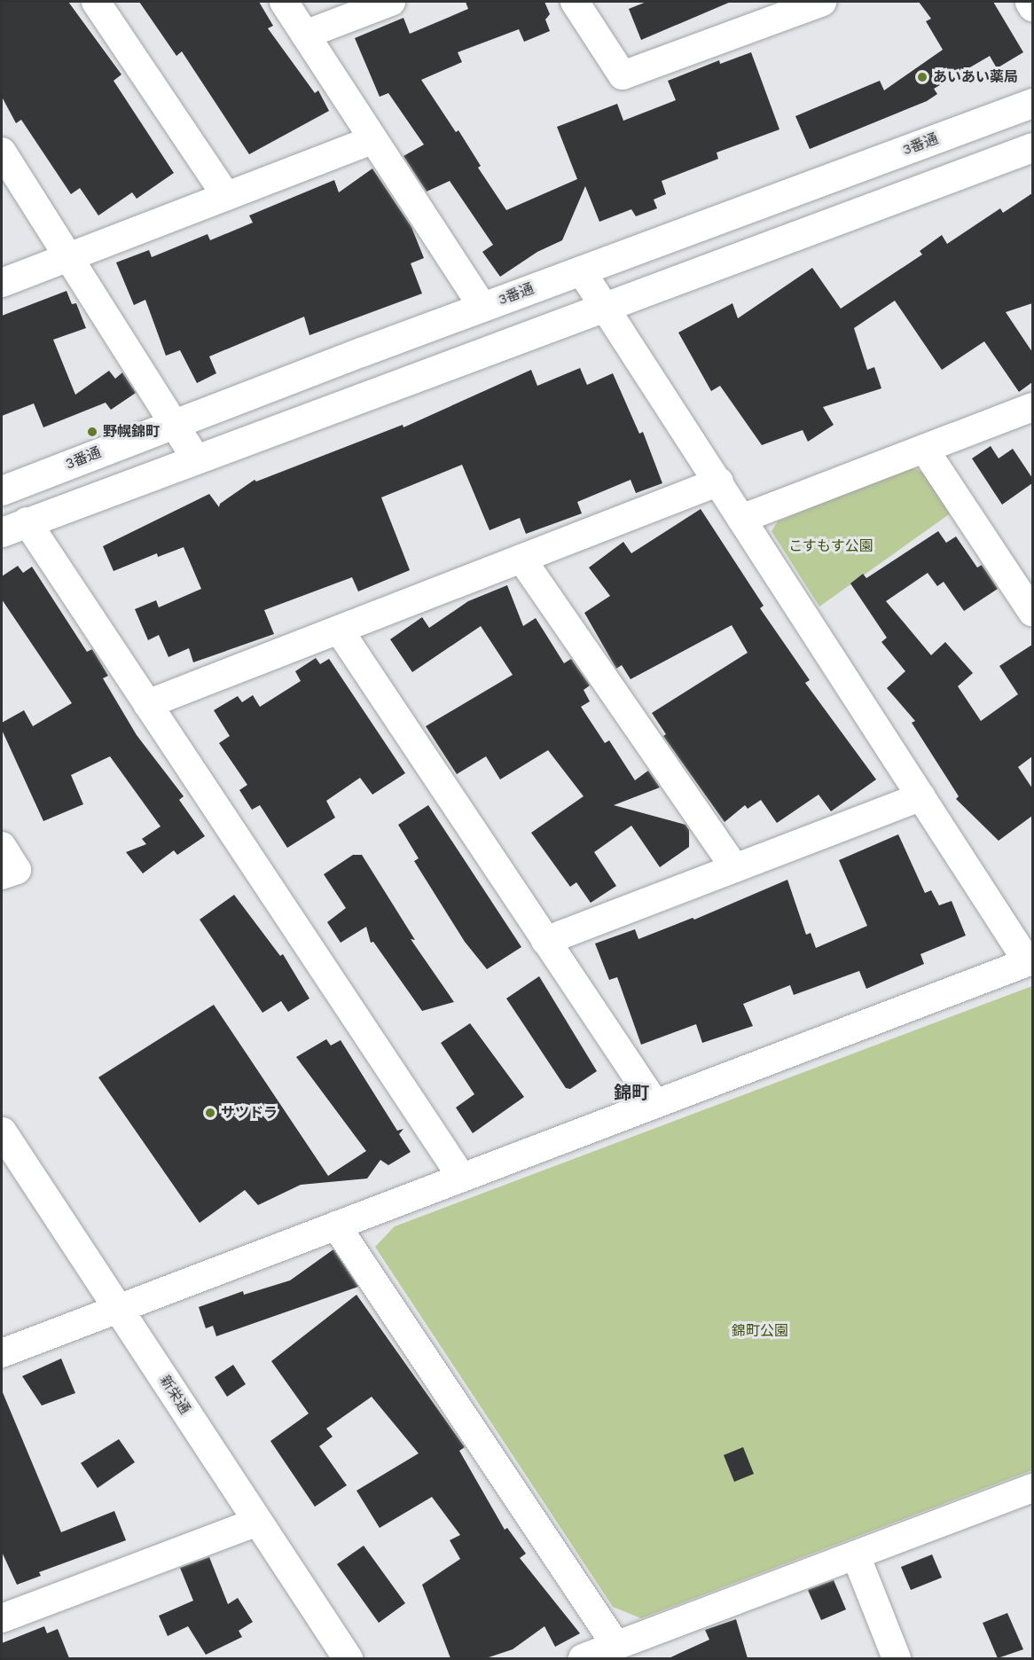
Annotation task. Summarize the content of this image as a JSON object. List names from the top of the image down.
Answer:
{
  "streets": {
    "street": ["3番通", "新栄通"]
  },
  "districts": ["錦町"],
  "parks": ["こすもす公園", "錦町公園"],
  "places": ["あいあい薬局", "野幌錦町", "サツドラ"]
}
